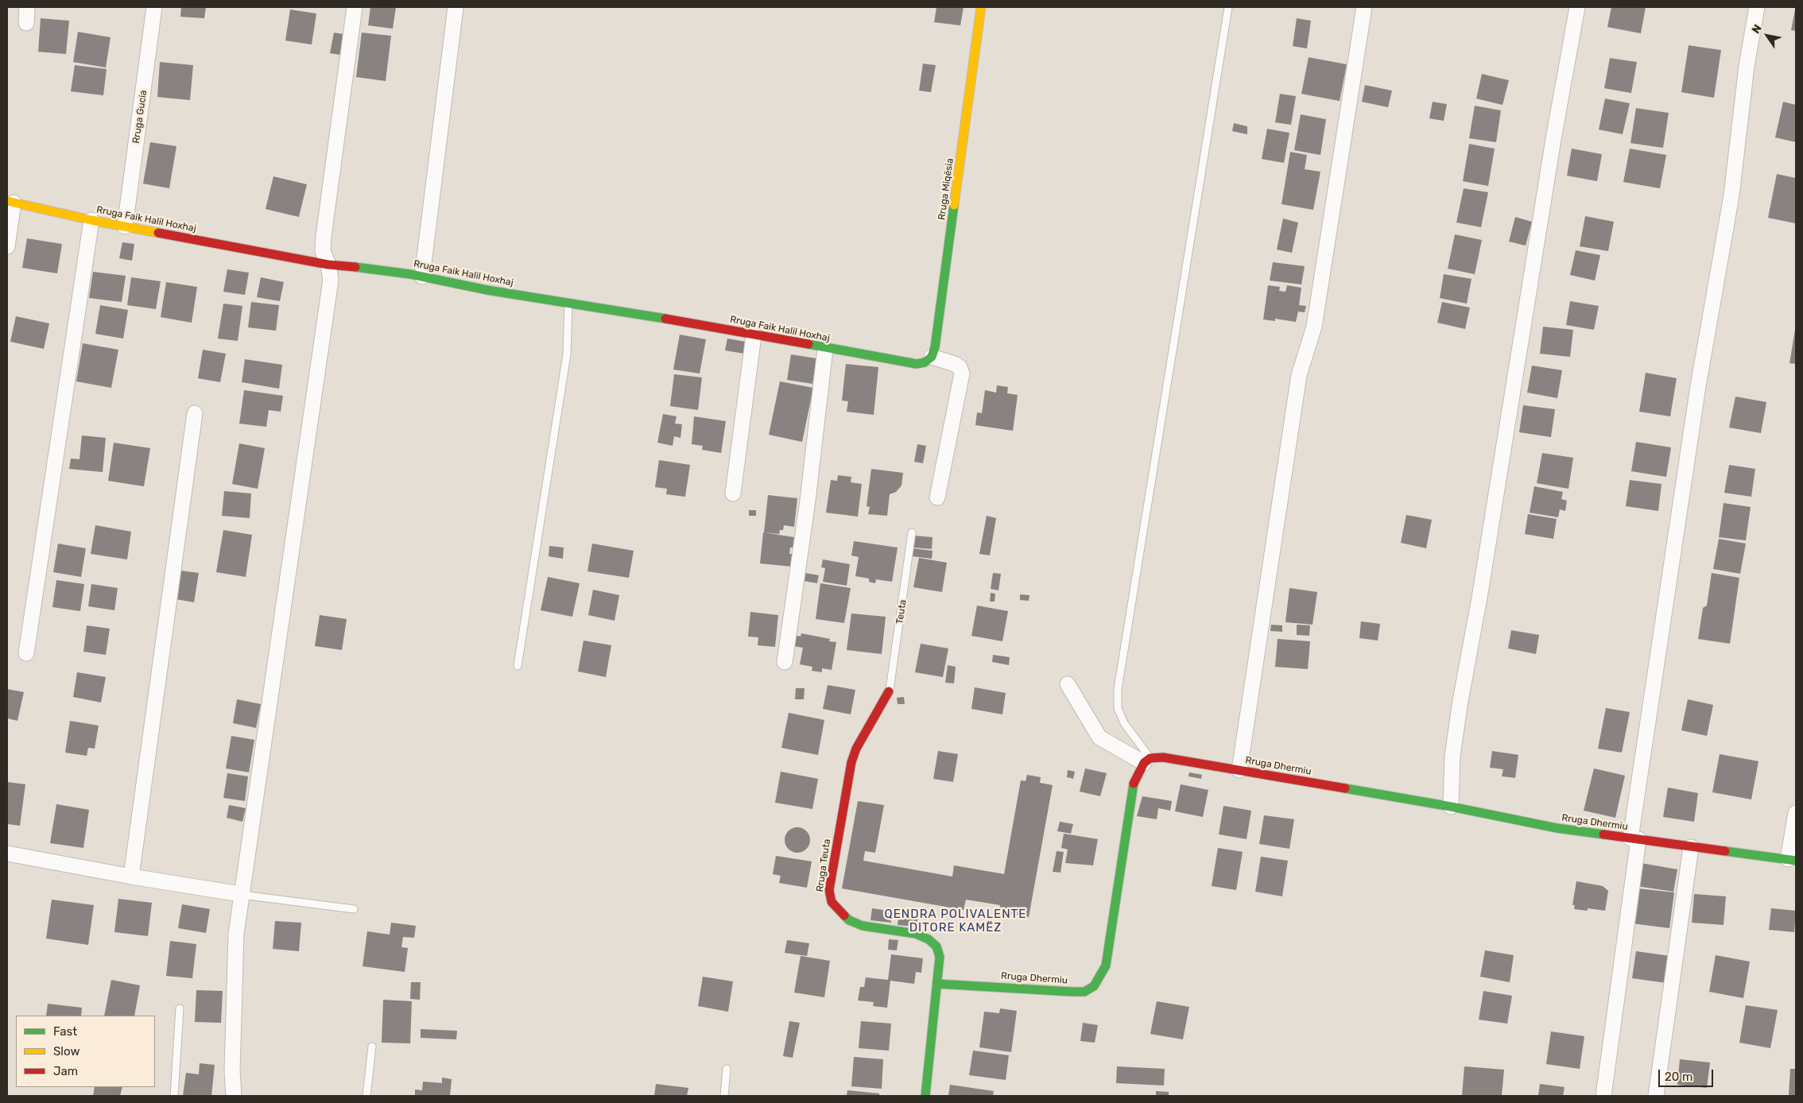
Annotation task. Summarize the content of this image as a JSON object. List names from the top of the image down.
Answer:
{
  "streets": {
    "street": [
      "Rruga Gucia",
      "Rruga Miqësia",
      "Rruga Faik Halil Hoxhaj",
      "Rruga Dhermiu",
      "Rruga Teuta"
    ],
    "lane": ["Teuta"]
  },
  "crossings": [
    ["Rruga Gucia", "Rruga Faik Halil Hoxhaj"],
    ["Rruga Miqësia", "Rruga Faik Halil Hoxhaj"],
    ["Teuta", "Rruga Teuta"],
    ["Rruga Dhermiu", "Rruga Teuta"]
  ],
  "districts": ["QENDRA POLIVALENTE DITORE KAMËZ"],
  "legend": ["Fast", "Slow", "Jam"],
  "scale_bar": "20 m",
  "north": "top left"
}
